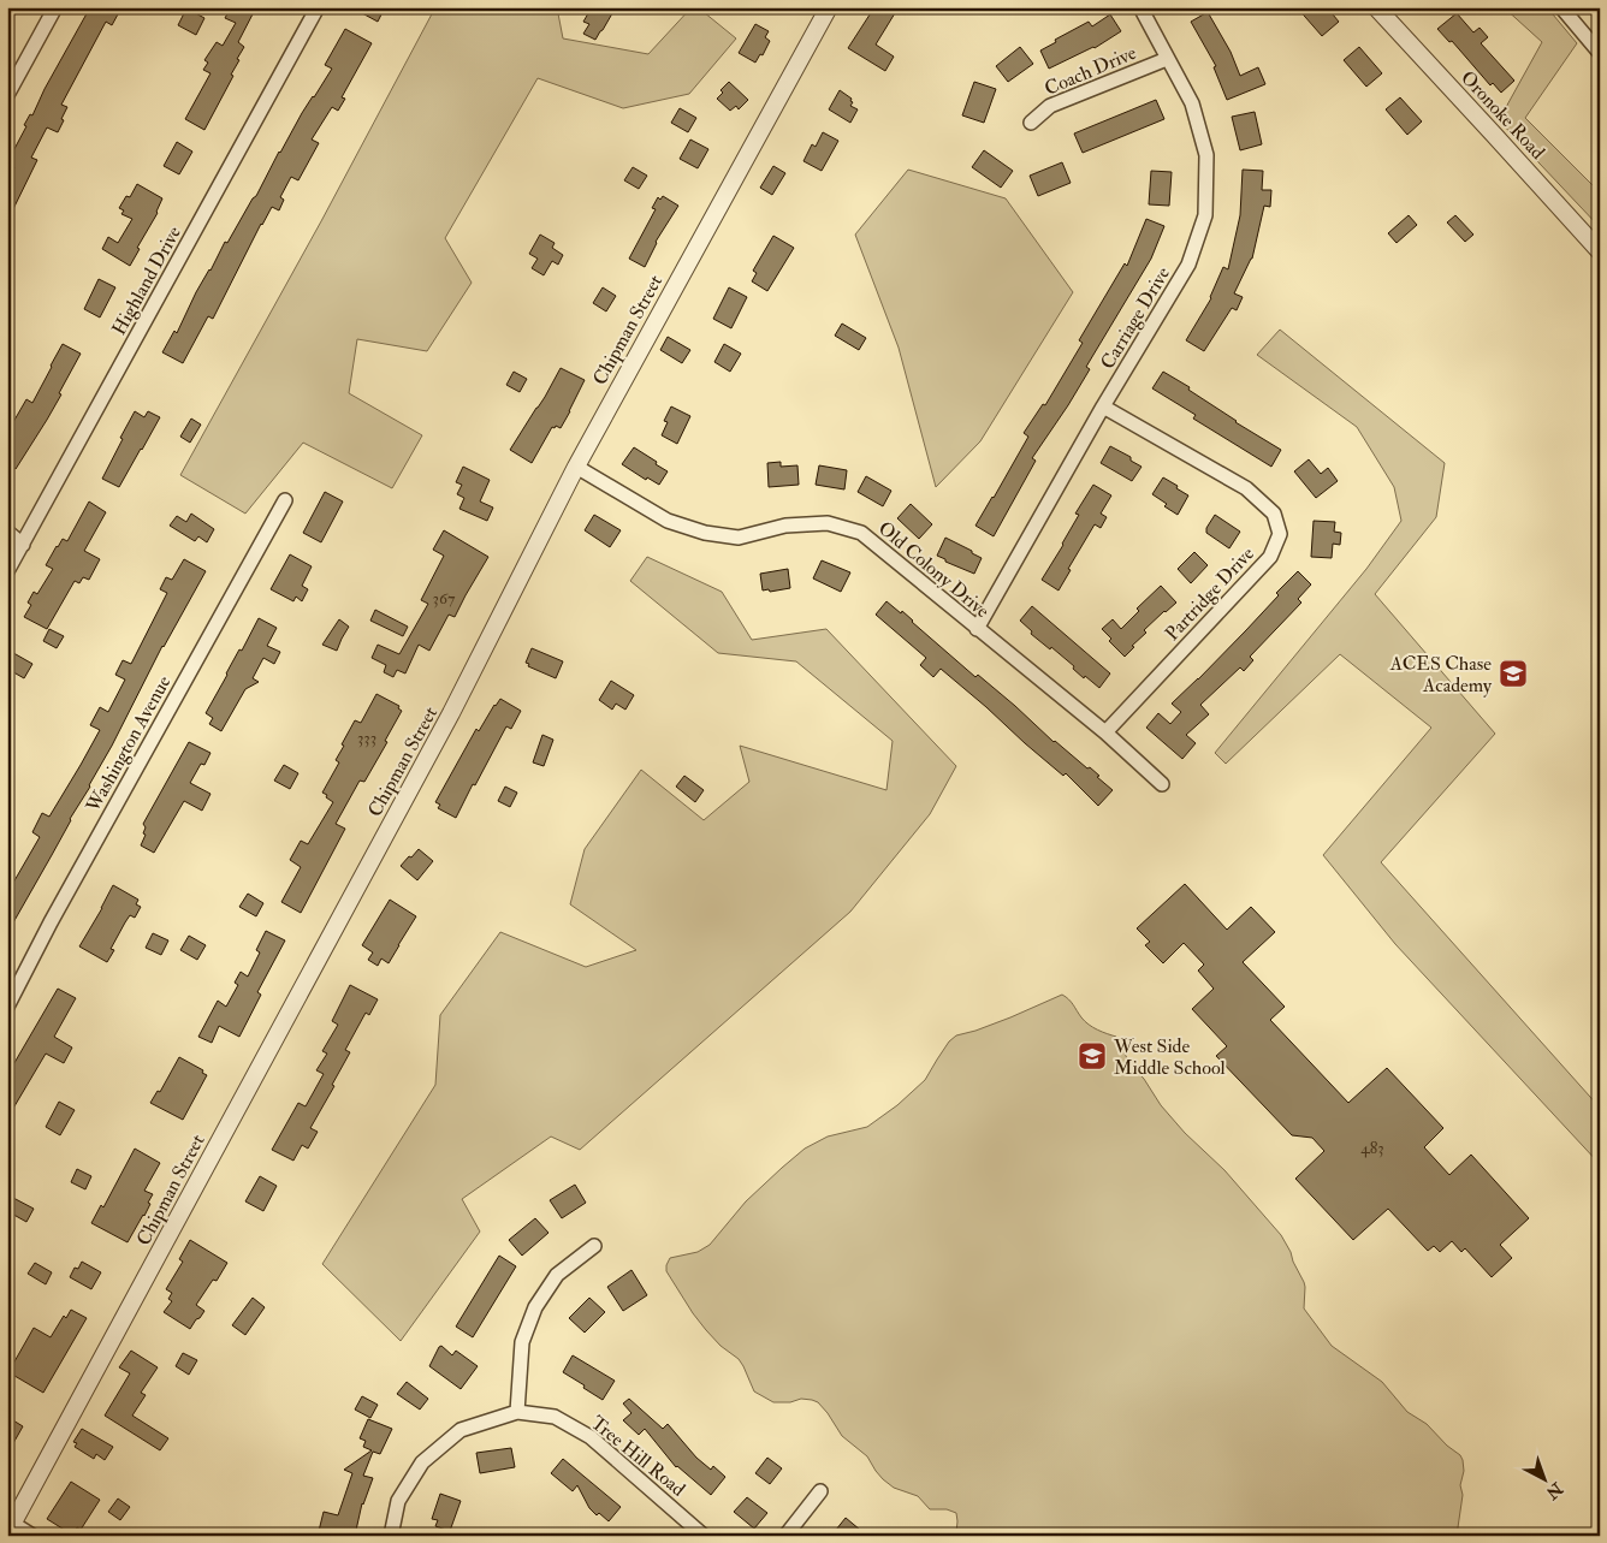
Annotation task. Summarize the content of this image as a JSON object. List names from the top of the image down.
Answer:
{
  "streets": {
    "street": [
      "Coach Drive",
      "Oronoke Road",
      "Highland Drive",
      "Carriage Drive",
      "Chipman Street",
      "Old Colony Drive",
      "Partridge Drive",
      "Washington Avenue",
      "Tree Hill Road"
    ]
  },
  "crossings": [
    ["Coach Drive", "Carriage Drive"],
    ["Carriage Drive", "Old Colony Drive"],
    ["Carriage Drive", "Partridge Drive"],
    ["Chipman Street", "Old Colony Drive"],
    ["Old Colony Drive", "Partridge Drive"]
  ],
  "places": {
    "school or university": ["ACES Chase Academy", "West Side Middle School"]
  },
  "house_numbers": ["367", "333", "483"],
  "north": "bottom right"
}
